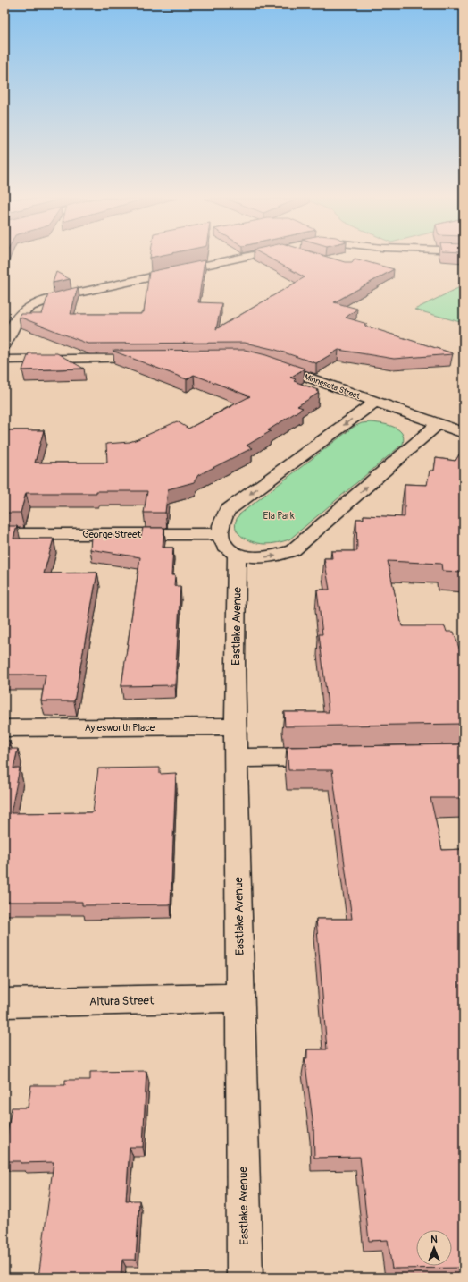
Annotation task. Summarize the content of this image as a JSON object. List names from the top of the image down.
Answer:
{
  "streets": {
    "street": [
      "Minnesota Street",
      "George Street",
      "Eastlake Avenue",
      "Aylesworth Place",
      "Altura Street"
    ]
  },
  "crossings": [
    ["Eastlake Avenue", "Aylesworth Place"],
    ["Eastlake Avenue", "Altura Street"]
  ],
  "parks": ["Ela Park"],
  "north": "top"
}
